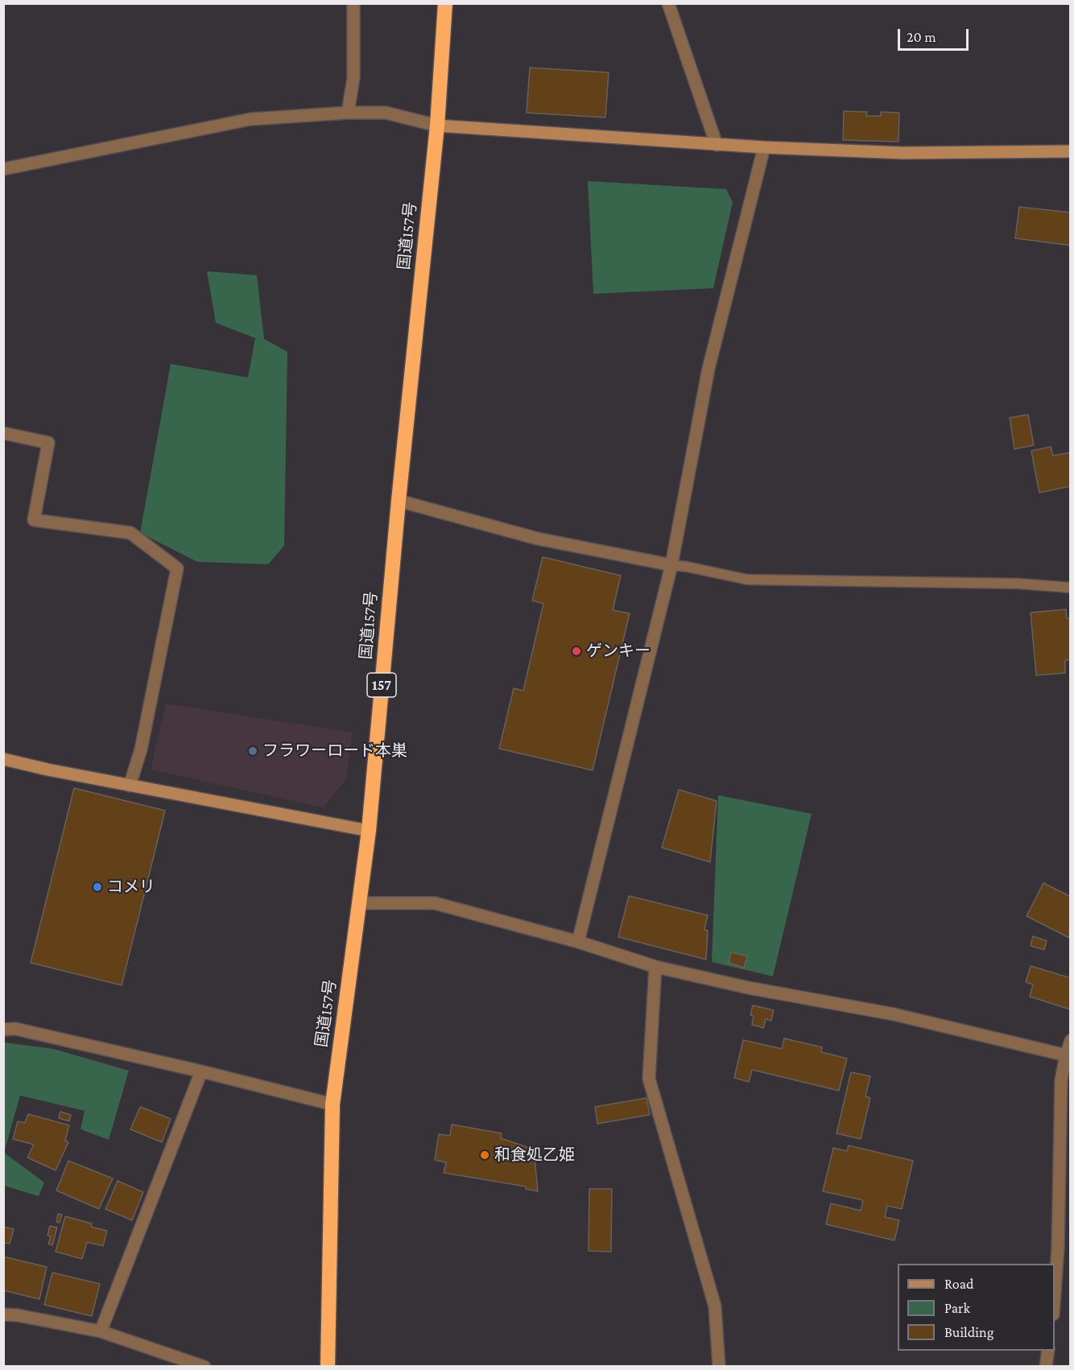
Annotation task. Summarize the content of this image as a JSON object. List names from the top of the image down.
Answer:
{
  "streets": {
    "highway": ["国道157号", "157"]
  },
  "places": [
    "ゲンキー",
    "フラワーロード本巣",
    "コメリ",
    "和食処乙姫"
  ],
  "legend": ["Road", "Park", "Building"],
  "scale_bar": "20 m"
}
